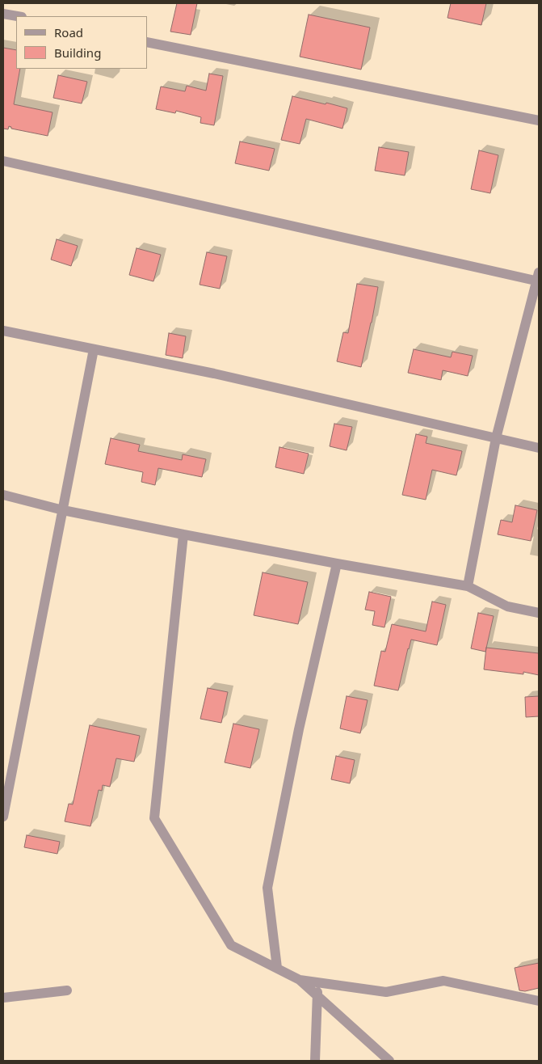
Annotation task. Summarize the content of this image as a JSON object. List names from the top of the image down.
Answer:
{
  "legend": ["Road", "Building"]
}
